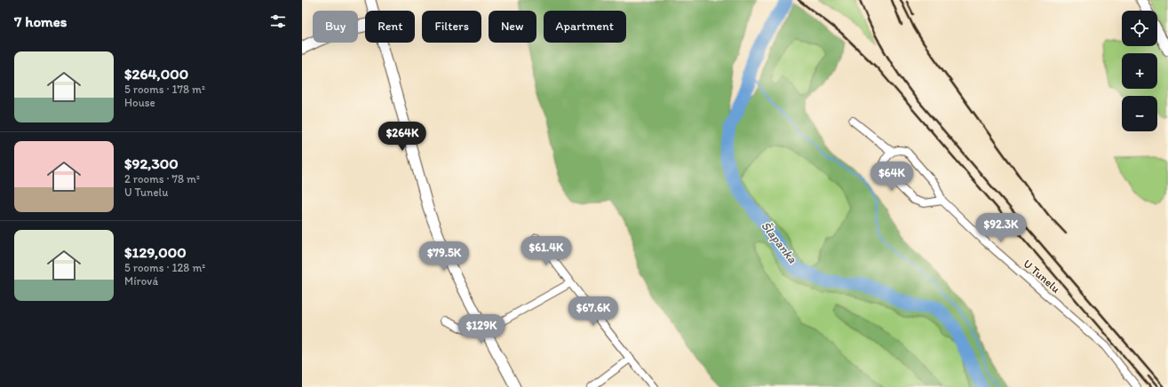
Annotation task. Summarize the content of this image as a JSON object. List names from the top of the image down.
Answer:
{
  "streets": {
    "street": ["U Tunelu"]
  },
  "water": ["Šlapanka"],
  "page": {
    "heading": "7 homes",
    "map_buttons": ["+", "−"],
    "chip": [
      "Buy",
      "Rent",
      "Filters",
      "New",
      "Apartment"
    ],
    "list": [
      {
        "name": "$264,000",
        "note": "5 rooms · 178 m² · House"
      },
      {
        "name": "$92,300",
        "note": "2 rooms · 78 m² · U Tunelu"
      },
      {
        "name": "$129,000",
        "note": "5 rooms · 128 m² · Mírová"
      }
    ],
    "price": [
      "$264K",
      "$64K",
      "$92.3K",
      "$61.4K",
      "$79.5K",
      "$67.6K",
      "$129K"
    ]
  }
}
